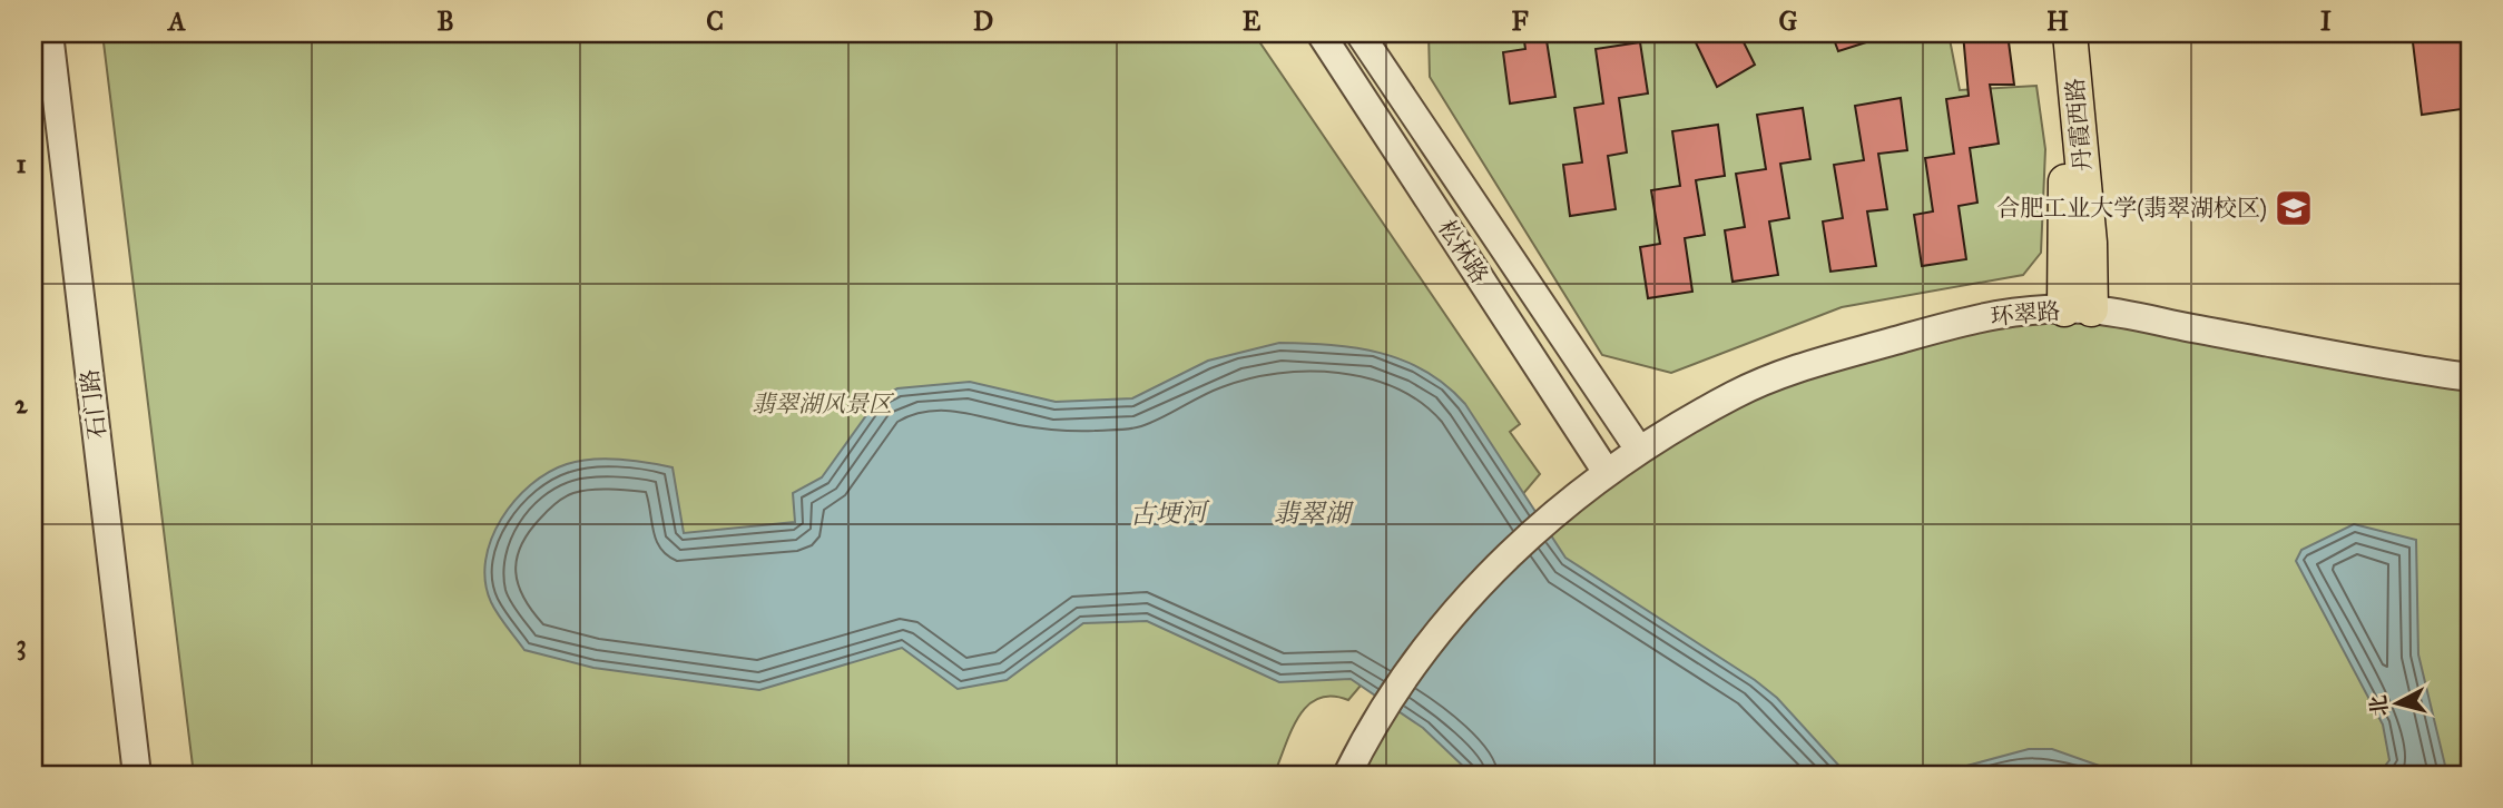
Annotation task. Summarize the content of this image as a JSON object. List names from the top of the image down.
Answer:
{
  "streets": {
    "main road": ["丹霞西路"],
    "street": ["松林路", "环翠路", "石门路"]
  },
  "crossings": [
    ["丹霞西路", "环翠路"],
    ["松林路", "环翠路"]
  ],
  "water": ["古埂河", "翡翠湖"],
  "parks": ["翡翠湖风景区"],
  "places": {
    "school or university": ["合肥工业大学(翡翠湖校区)"]
  },
  "north": "left",
  "grid": {
    "columns": [
      "A",
      "B",
      "C",
      "D",
      "E",
      "F",
      "G",
      "H",
      "I"
    ],
    "rows": ["1", "2", "3"]
  }
}
